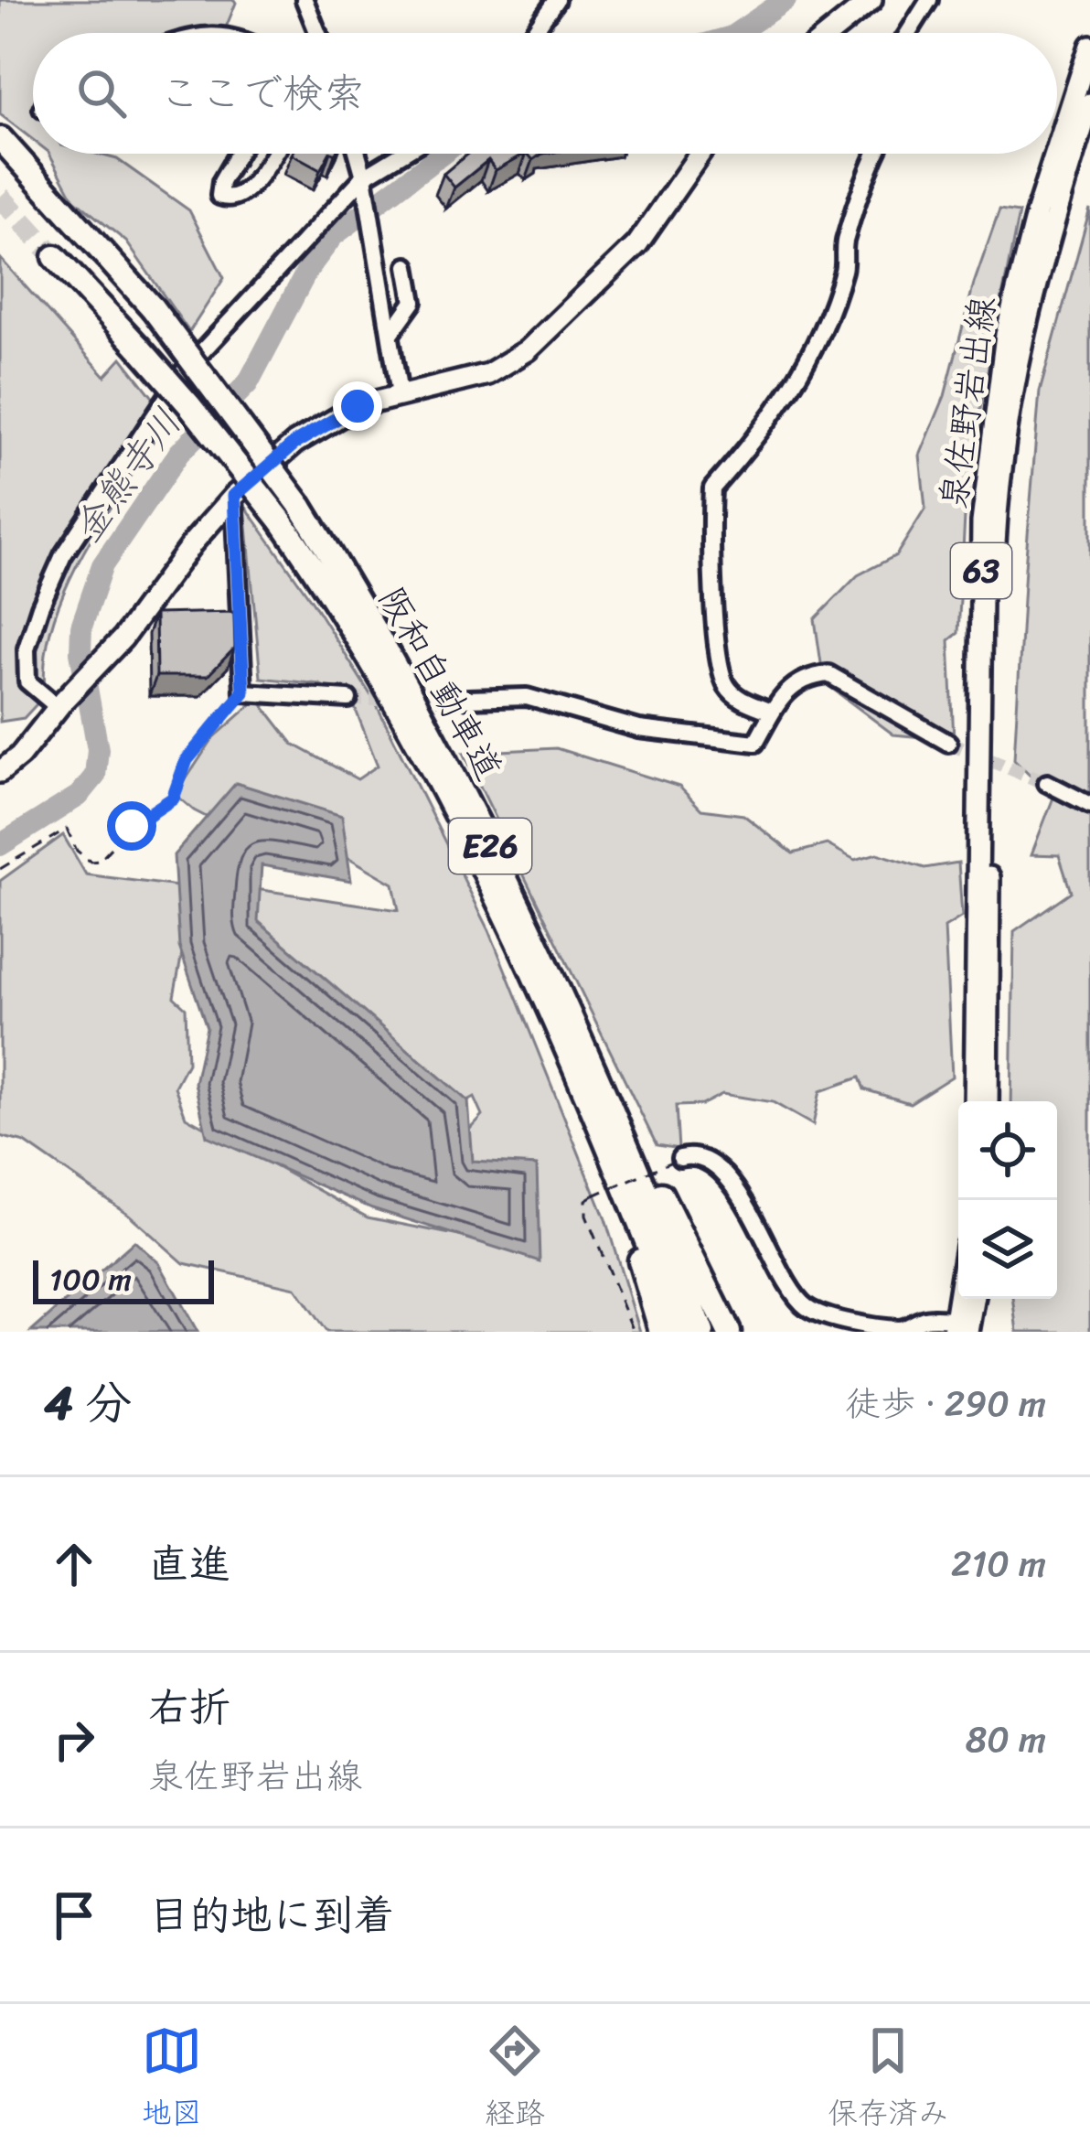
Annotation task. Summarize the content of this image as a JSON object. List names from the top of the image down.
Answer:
{
  "streets": {
    "highway": ["阪和自動車道", "E26"],
    "main road": ["泉佐野岩出線", "63"]
  },
  "water": ["金熊寺川"],
  "scale_bar": "100 m",
  "page": {
    "search": "ここで検索",
    "scale": "100 m",
    "heading": ["4 分", "徒歩 · 290 m"],
    "list": [
      ["直進", "210 m"],
      ["右折", "泉佐野岩出線", "80 m"],
      "目的地に到着"
    ],
    "nav": ["地図", "経路", "保存済み"]
  }
}
